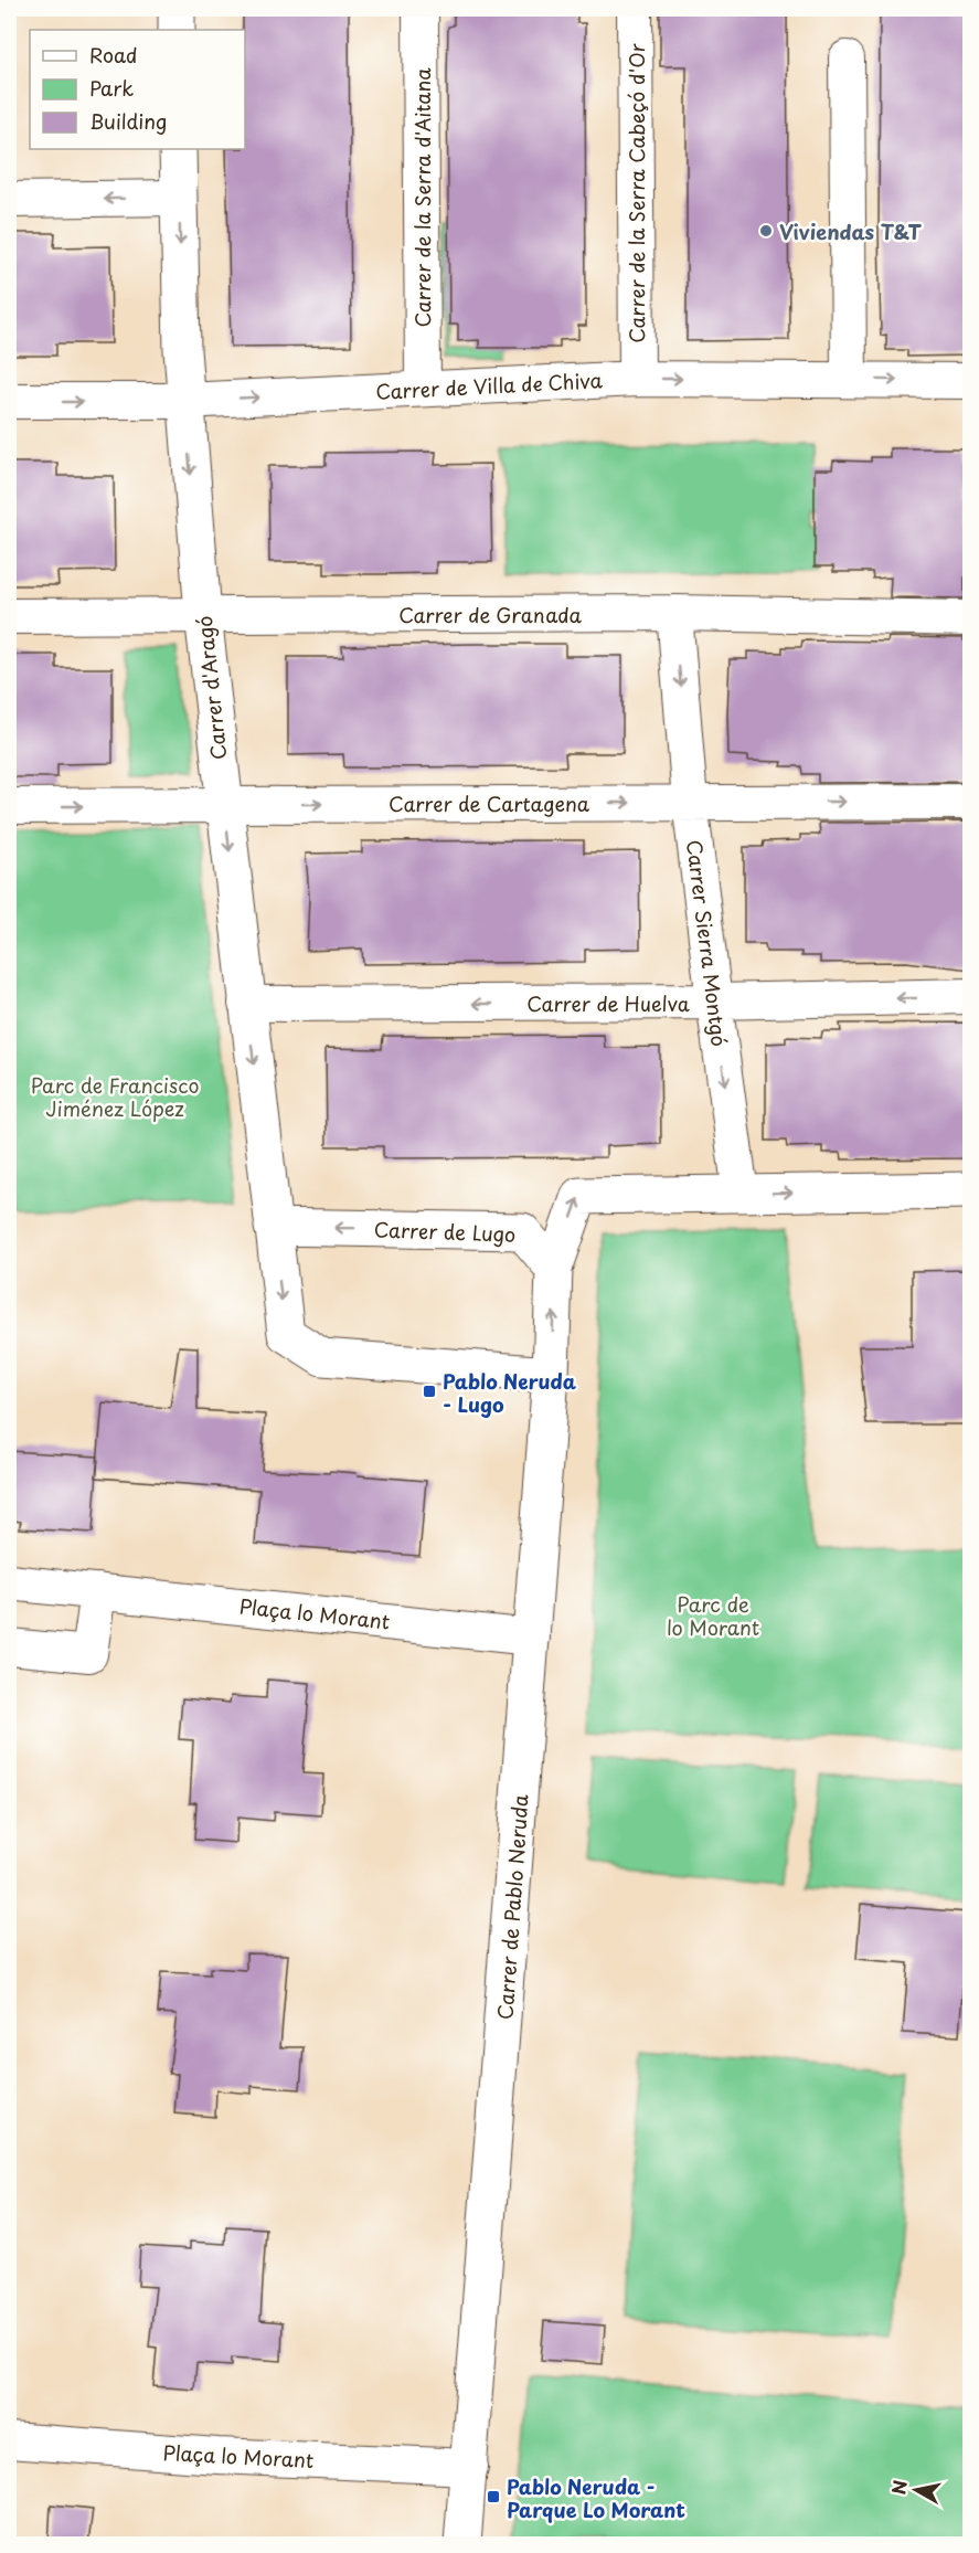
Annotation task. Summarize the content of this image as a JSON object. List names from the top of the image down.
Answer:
{
  "streets": {
    "street": [
      "Carrer de la Serra Cabeçó d'Or",
      "Carrer de la Serra d'Aitana",
      "Carrer de Villa de Chiva",
      "Carrer de Granada",
      "Carrer d'Aragó",
      "Carrer de Cartagena",
      "Carrer Sierra Montgó",
      "Carrer de Huelva",
      "Carrer de Lugo",
      "Plaça lo Morant",
      "Carrer de Pablo Neruda"
    ]
  },
  "crossings": [
    ["Carrer de la Serra Cabeçó d'Or", "Carrer de Villa de Chiva"],
    ["Carrer de la Serra d'Aitana", "Carrer de Villa de Chiva"],
    ["Carrer de Villa de Chiva", "Carrer d'Aragó"],
    ["Carrer de Granada", "Carrer d'Aragó"],
    ["Carrer de Granada", "Carrer Sierra Montgó"],
    ["Carrer d'Aragó", "Carrer de Cartagena"],
    ["Carrer d'Aragó", "Carrer de Huelva"],
    ["Carrer d'Aragó", "Carrer de Lugo"],
    ["Carrer de Cartagena", "Carrer Sierra Montgó"],
    ["Carrer Sierra Montgó", "Carrer de Huelva"],
    ["Carrer de Lugo", "Carrer de Pablo Neruda"],
    ["Plaça lo Morant", "Carrer de Pablo Neruda"]
  ],
  "one_way": [
    "Carrer de Villa de Chiva",
    "Carrer d'Aragó",
    "Carrer de Cartagena",
    "Carrer Sierra Montgó",
    "Carrer de Lugo"
  ],
  "parks": ["Parc de Francisco Jiménez López", "Parc de lo Morant"],
  "places": {
    "other": ["Viviendas T&T"],
    "transit": ["Pablo Neruda - Lugo", "Pablo Neruda - Parque Lo Morant"]
  },
  "legend": ["Road", "Park", "Building"],
  "north": "left"
}
